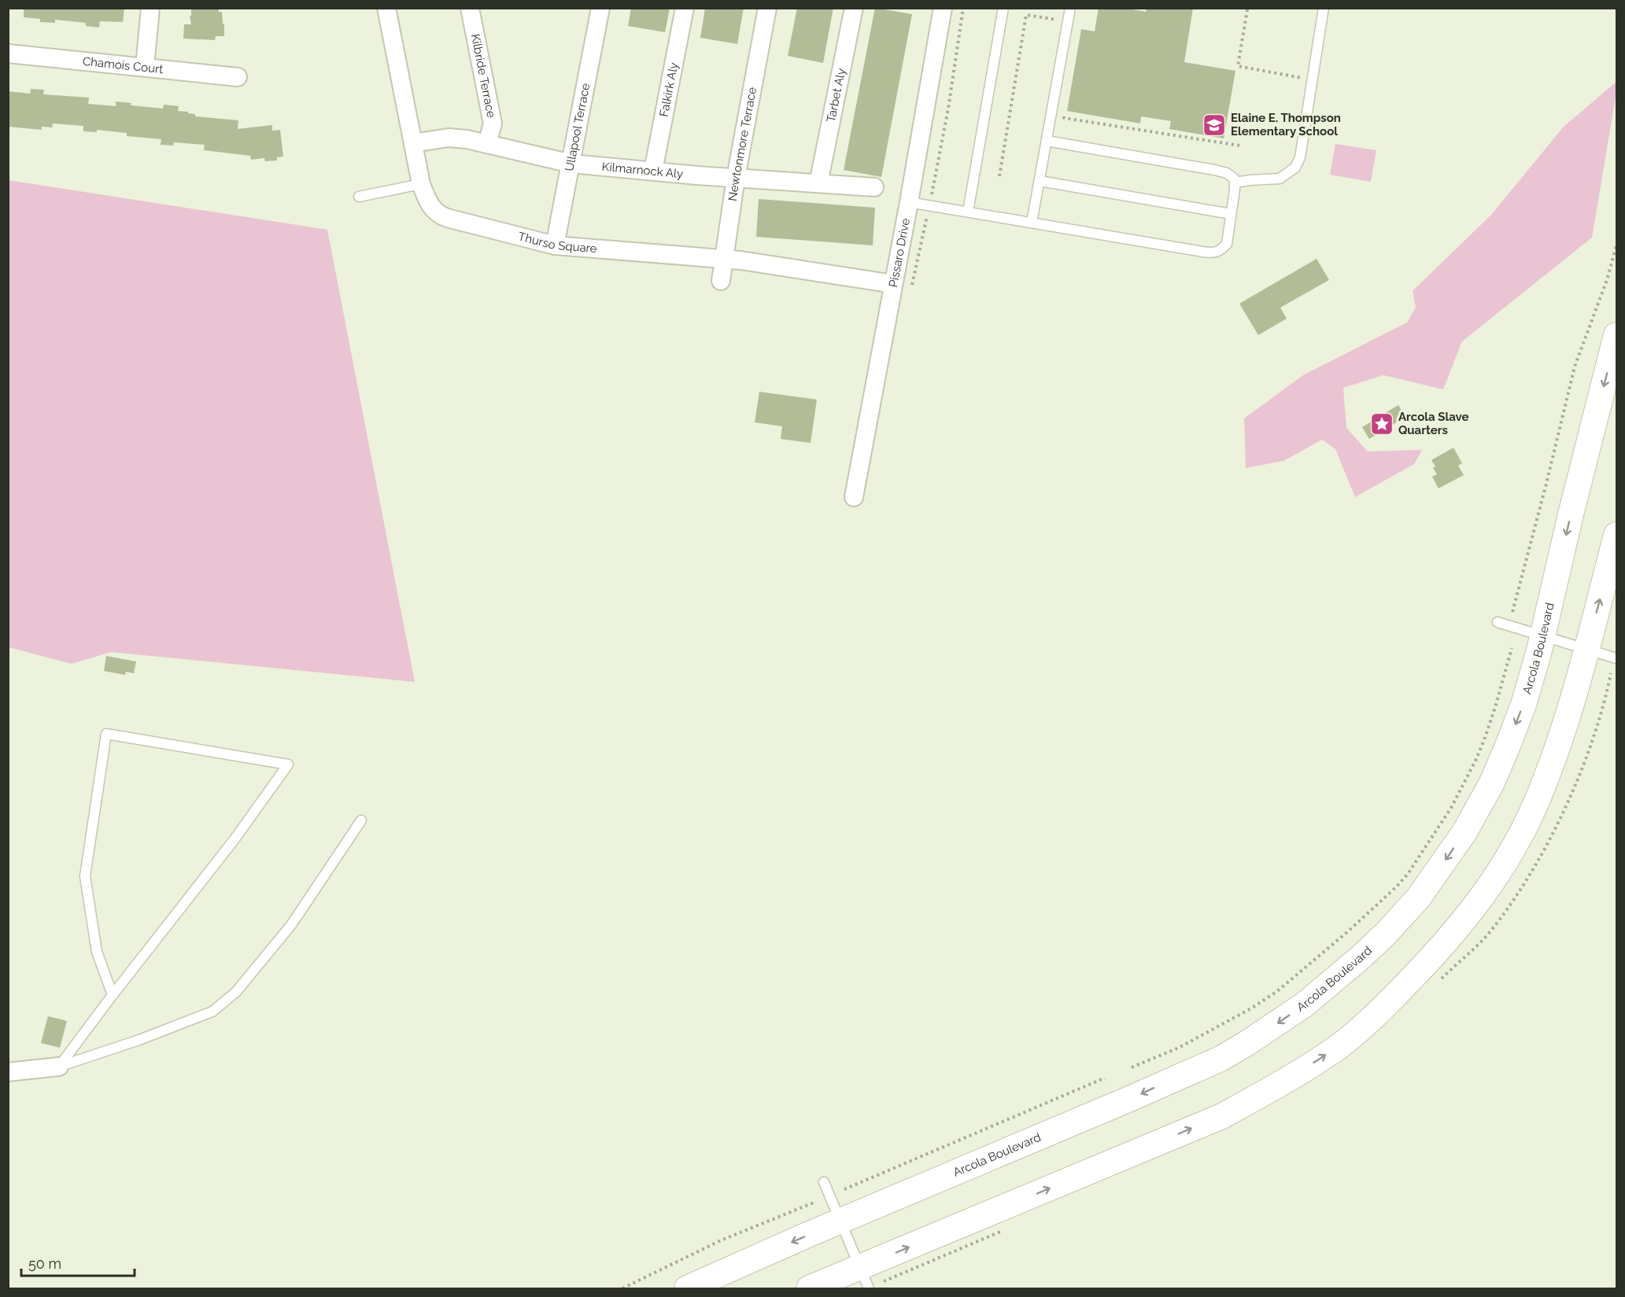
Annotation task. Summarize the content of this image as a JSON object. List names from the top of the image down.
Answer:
{
  "streets": {
    "main road": ["Arcola Boulevard"],
    "street": [
      "Chamois Court",
      "Kilbride Terrace",
      "Falkirk Aly",
      "Tarbet Aly",
      "Ullapool Terrace",
      "Newtonmore Terrace",
      "Kilmarnock Aly",
      "Thurso Square",
      "Pissaro Drive"
    ]
  },
  "crossings": [
    ["Kilbride Terrace", "Kilmarnock Aly"],
    ["Falkirk Aly", "Kilmarnock Aly"],
    ["Tarbet Aly", "Kilmarnock Aly"],
    ["Ullapool Terrace", "Kilmarnock Aly"],
    ["Ullapool Terrace", "Thurso Square"],
    ["Newtonmore Terrace", "Kilmarnock Aly"],
    ["Newtonmore Terrace", "Thurso Square"],
    ["Kilmarnock Aly", "Thurso Square"],
    ["Thurso Square", "Pissaro Drive"]
  ],
  "places": {
    "school or university": ["Elaine E. Thompson Elementary School"],
    "place": ["Arcola Slave Quarters"]
  },
  "scale_bar": "50 m"
}
